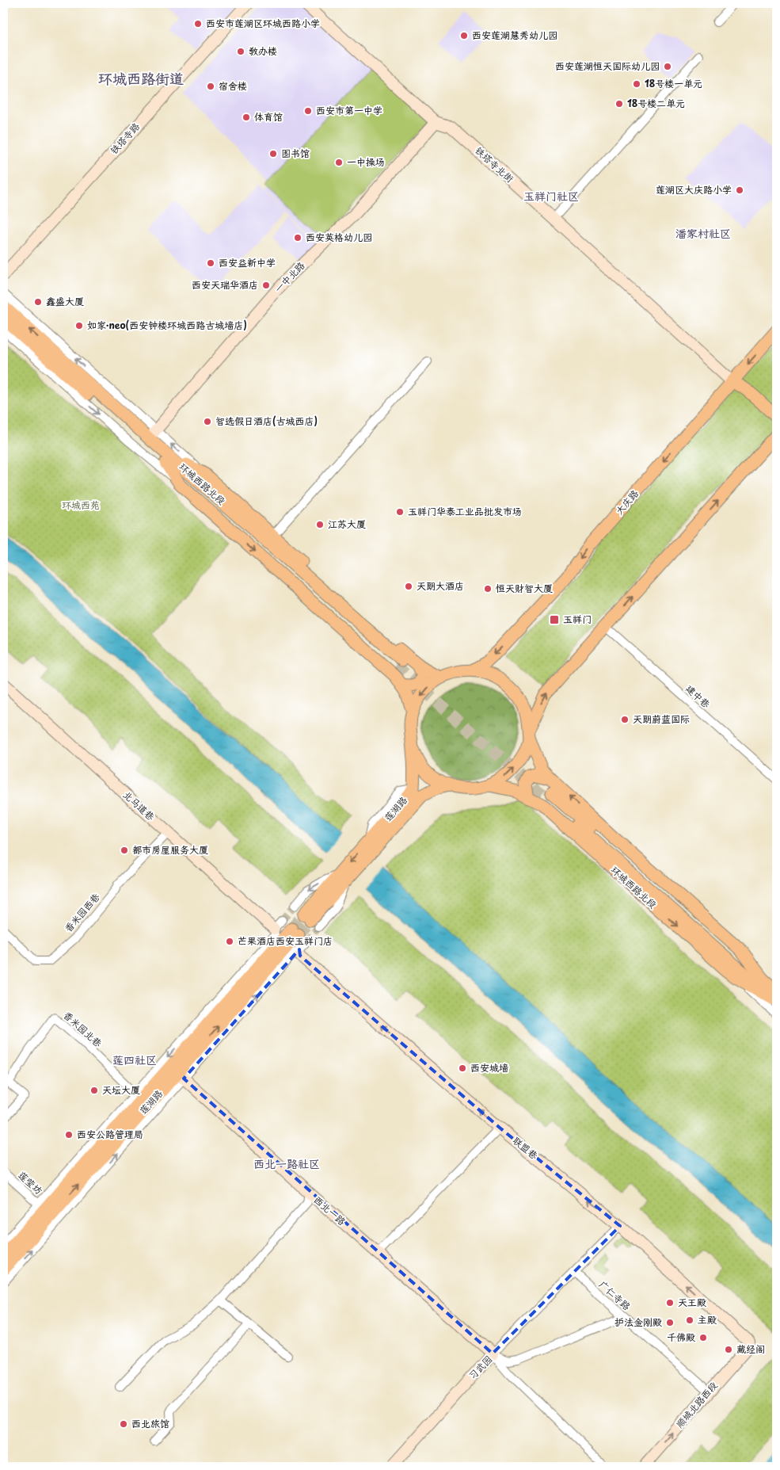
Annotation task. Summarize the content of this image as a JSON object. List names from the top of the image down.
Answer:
{
  "streets": {
    "main road": ["环城西路北段", "大庆路", "莲湖路"],
    "street": [
      "铁塔寺路",
      "铁塔寺北街",
      "一中北路",
      "建中巷",
      "北马道巷",
      "香米园西巷",
      "香米园北巷",
      "联盟巷",
      "莲莹坊",
      "西北一路",
      "广仁寺路",
      "习武园",
      "顺城北路西段"
    ]
  },
  "crossings": [
    ["铁塔寺北街", "一中北路"],
    ["铁塔寺北街", "大庆路"],
    ["一中北路", "环城西路北段"],
    ["环城西路北段", "大庆路"],
    ["环城西路北段", "莲湖路"],
    ["大庆路", "莲湖路"],
    ["北马道巷", "香米园西巷"],
    ["莲湖路", "香米园北巷"],
    ["莲湖路", "莲莹坊"],
    ["莲湖路", "西北一路"],
    ["联盟巷", "顺城北路西段"],
    ["西北一路", "习武园"],
    ["广仁寺路", "习武园"],
    ["广仁寺路", "顺城北路西段"]
  ],
  "one_way": ["联盟巷", "顺城北路西段"],
  "districts": [
    "环城西路街道",
    "玉祥门社区",
    "潘家村社区",
    "莲四社区",
    "西北一路社区"
  ],
  "parks": ["环城西苑"],
  "places": {
    "other": [
      "西安市莲湖区环城西路小学",
      "西安莲湖慧秀幼儿园",
      "教办楼",
      "西安莲湖恒天国际幼儿园",
      "18号楼一单元",
      "宿舍楼",
      "18号楼二单元",
      "西安市第一中学",
      "体育馆",
      "图书馆",
      "一中操场",
      "莲湖区大庆路小学",
      "西安英格幼儿园",
      "西安益新中学",
      "西安天瑞华酒店",
      "鑫盛大厦",
      "如家·neo(西安钟楼环城西路古城墙店)",
      "智选假日酒店(古城西店)",
      "玉祥门华泰工业品批发市场",
      "江苏大厦",
      "天朗大酒店",
      "恒天财智大厦",
      "天朗蔚蓝国际",
      "都市房屋服务大厦",
      "芒果酒店西安玉祥门店",
      "西安城墙",
      "天坛大厦",
      "西安公路管理局",
      "天王殿",
      "主殿",
      "护法金刚殿",
      "千佛殿",
      "藏经阁",
      "西北旅馆"
    ],
    "transit": ["玉祥门"]
  }
}
